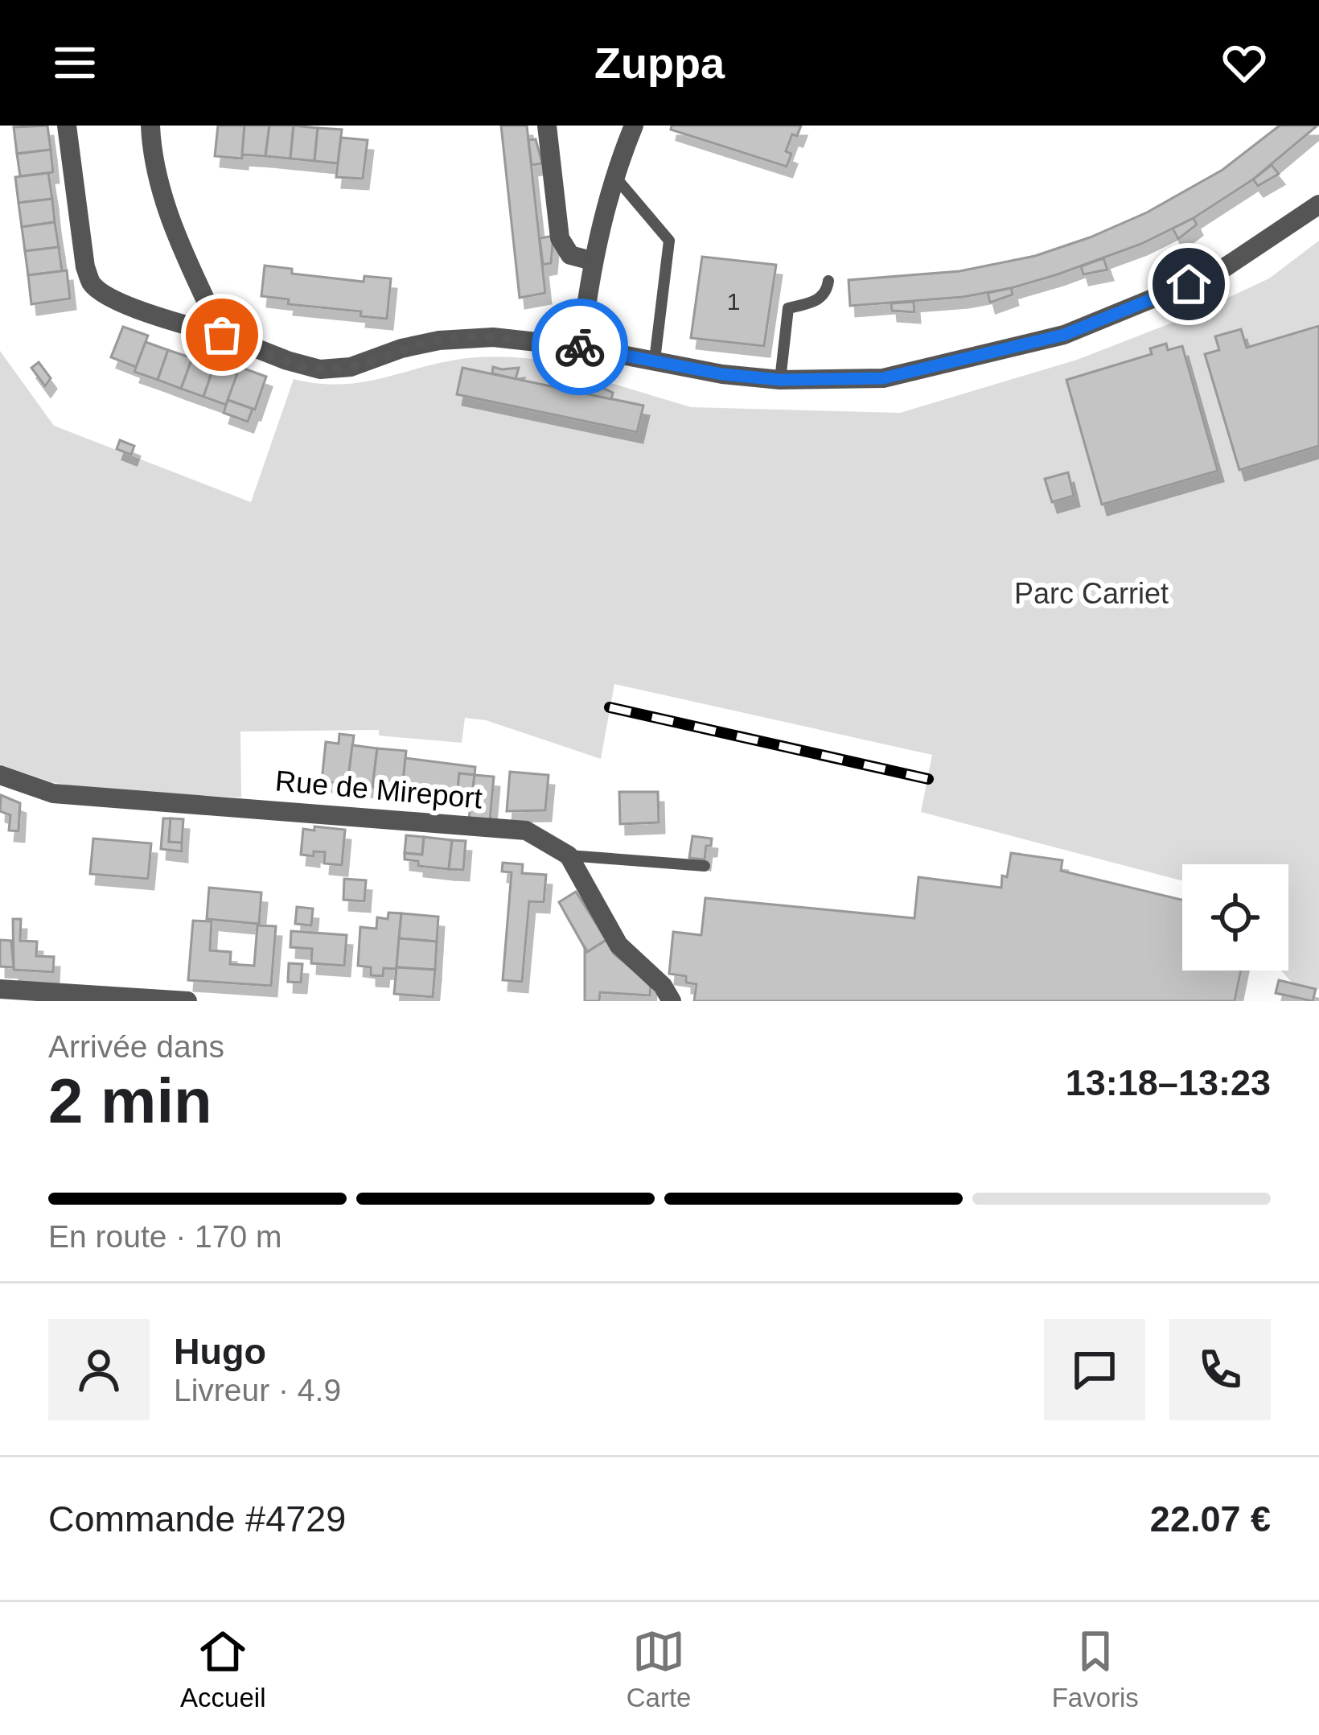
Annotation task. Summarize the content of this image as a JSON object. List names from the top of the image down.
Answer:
{
  "streets": {
    "street": ["Rue de Mireport"]
  },
  "parks": ["Parc Carriet"],
  "house_numbers": ["1"],
  "page": {
    "header": "Zuppa",
    "heading": ["2 min", "Arrivée dans", "13:18–13:23"],
    "panel": [
      "Hugo",
      "Livreur · 4.9",
      "Commande #4729",
      "22.07 €"
    ],
    "bar": "En route · 170 m",
    "tabs": ["Accueil", "Carte", "Favoris"]
  }
}
